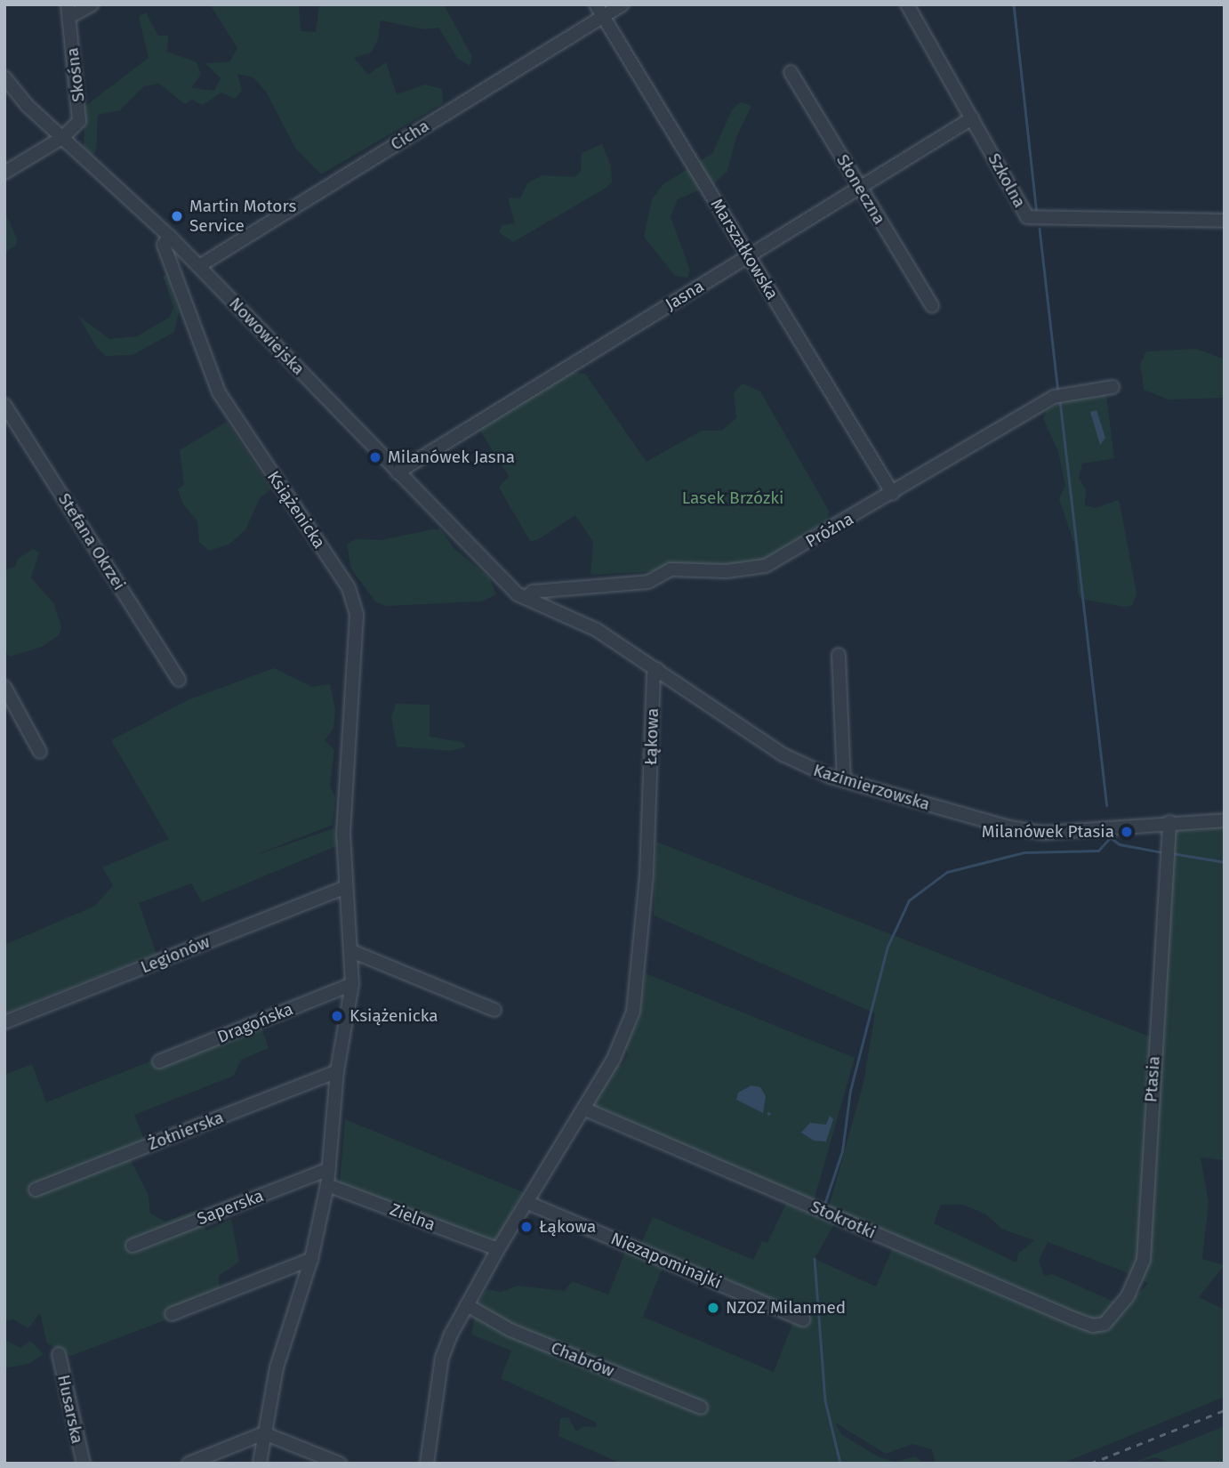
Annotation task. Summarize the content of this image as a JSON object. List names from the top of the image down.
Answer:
{
  "streets": {
    "street": [
      "Skośna",
      "Cicha",
      "Szkolna",
      "Słoneczna",
      "Marszałkowska",
      "Jasna",
      "Nowowiejska",
      "Książenicka",
      "Próżna",
      "Stefana Okrzei",
      "Łąkowa",
      "Kazimierzowska",
      "Legionów",
      "Dragońska",
      "Ptasia",
      "Żołnierska",
      "Saperska",
      "Zielna",
      "Stokrotki",
      "Niezapominajki",
      "Chabrów",
      "Husarska"
    ]
  },
  "crossings": [
    ["Skośna", "Nowowiejska"],
    ["Cicha", "Marszałkowska"],
    ["Cicha", "Nowowiejska"],
    ["Szkolna", "Jasna"],
    ["Słoneczna", "Jasna"],
    ["Marszałkowska", "Jasna"],
    ["Marszałkowska", "Próżna"],
    ["Jasna", "Nowowiejska"],
    ["Nowowiejska", "Książenicka"],
    ["Nowowiejska", "Próżna"],
    ["Nowowiejska", "Kazimierzowska"],
    ["Książenicka", "Legionów"],
    ["Książenicka", "Dragońska"],
    ["Książenicka", "Żołnierska"],
    ["Książenicka", "Saperska"],
    ["Książenicka", "Zielna"],
    ["Próżna", "Kazimierzowska"],
    ["Łąkowa", "Kazimierzowska"],
    ["Łąkowa", "Zielna"],
    ["Łąkowa", "Stokrotki"],
    ["Łąkowa", "Niezapominajki"],
    ["Łąkowa", "Chabrów"],
    ["Kazimierzowska", "Ptasia"],
    ["Ptasia", "Stokrotki"]
  ],
  "parks": ["Lasek Brzózki"],
  "places": [
    "Martin Motors Service",
    "Milanówek Jasna",
    "Milanówek Ptasia",
    "Książenicka",
    "Łąkowa",
    "NZOZ Milanmed"
  ]
}
